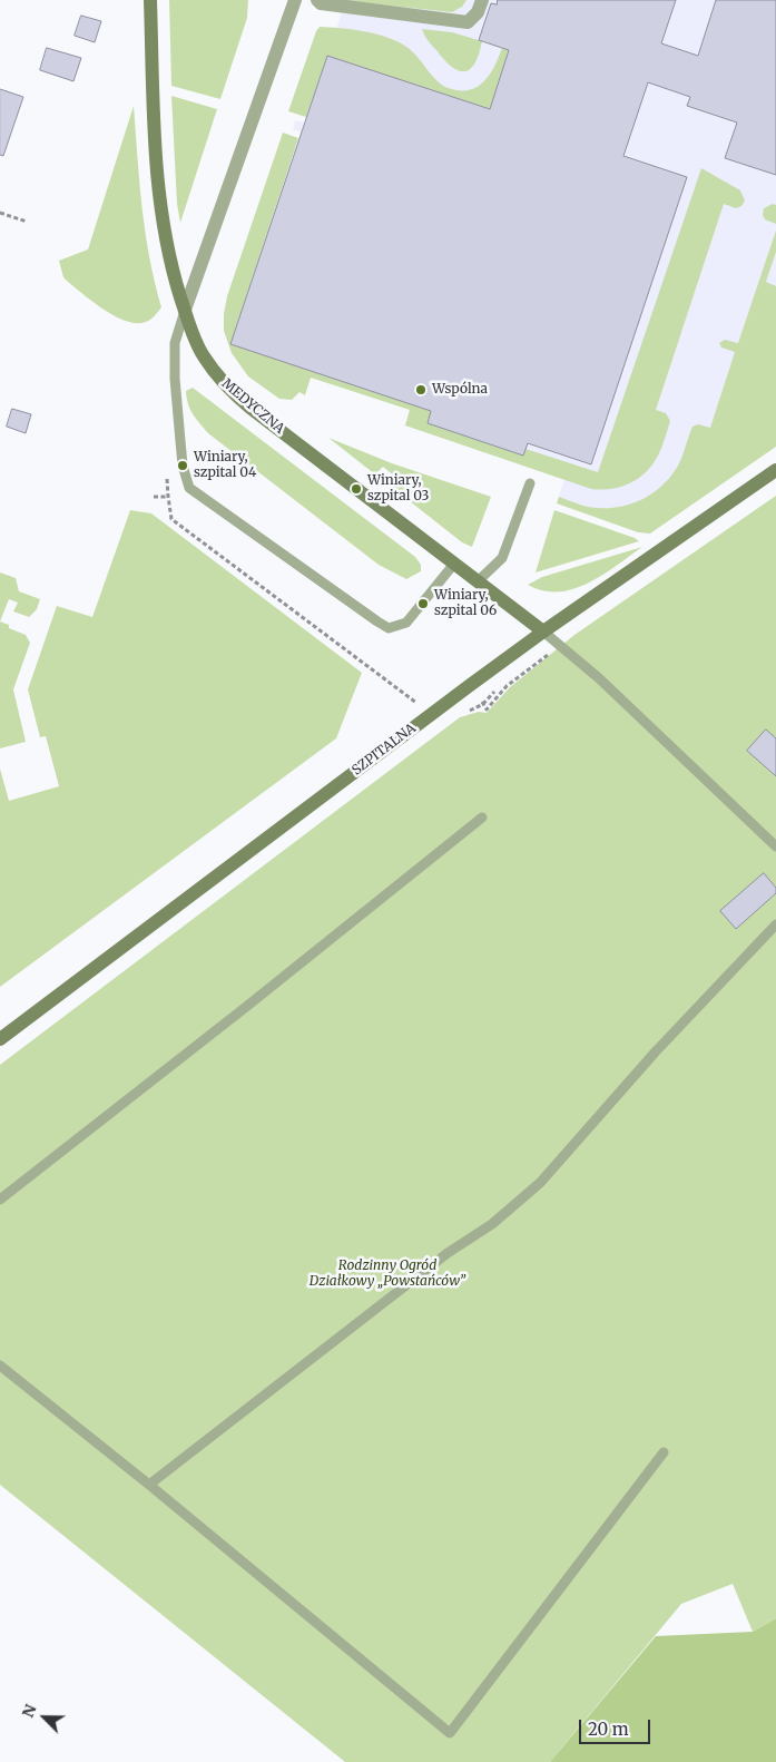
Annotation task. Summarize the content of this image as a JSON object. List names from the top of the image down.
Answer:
{
  "streets": {
    "street": ["MEDYCZNA", "SZPITALNA"]
  },
  "crossings": [
    ["MEDYCZNA", "SZPITALNA"]
  ],
  "parks": ["Rodzinny Ogród Działkowy „Powstańców”"],
  "places": [
    "Wspólna",
    "Winiary, szpital 04",
    "Winiary, szpital 03",
    "Winiary, szpital 06"
  ],
  "scale_bar": "20 m",
  "north": "top left"
}
